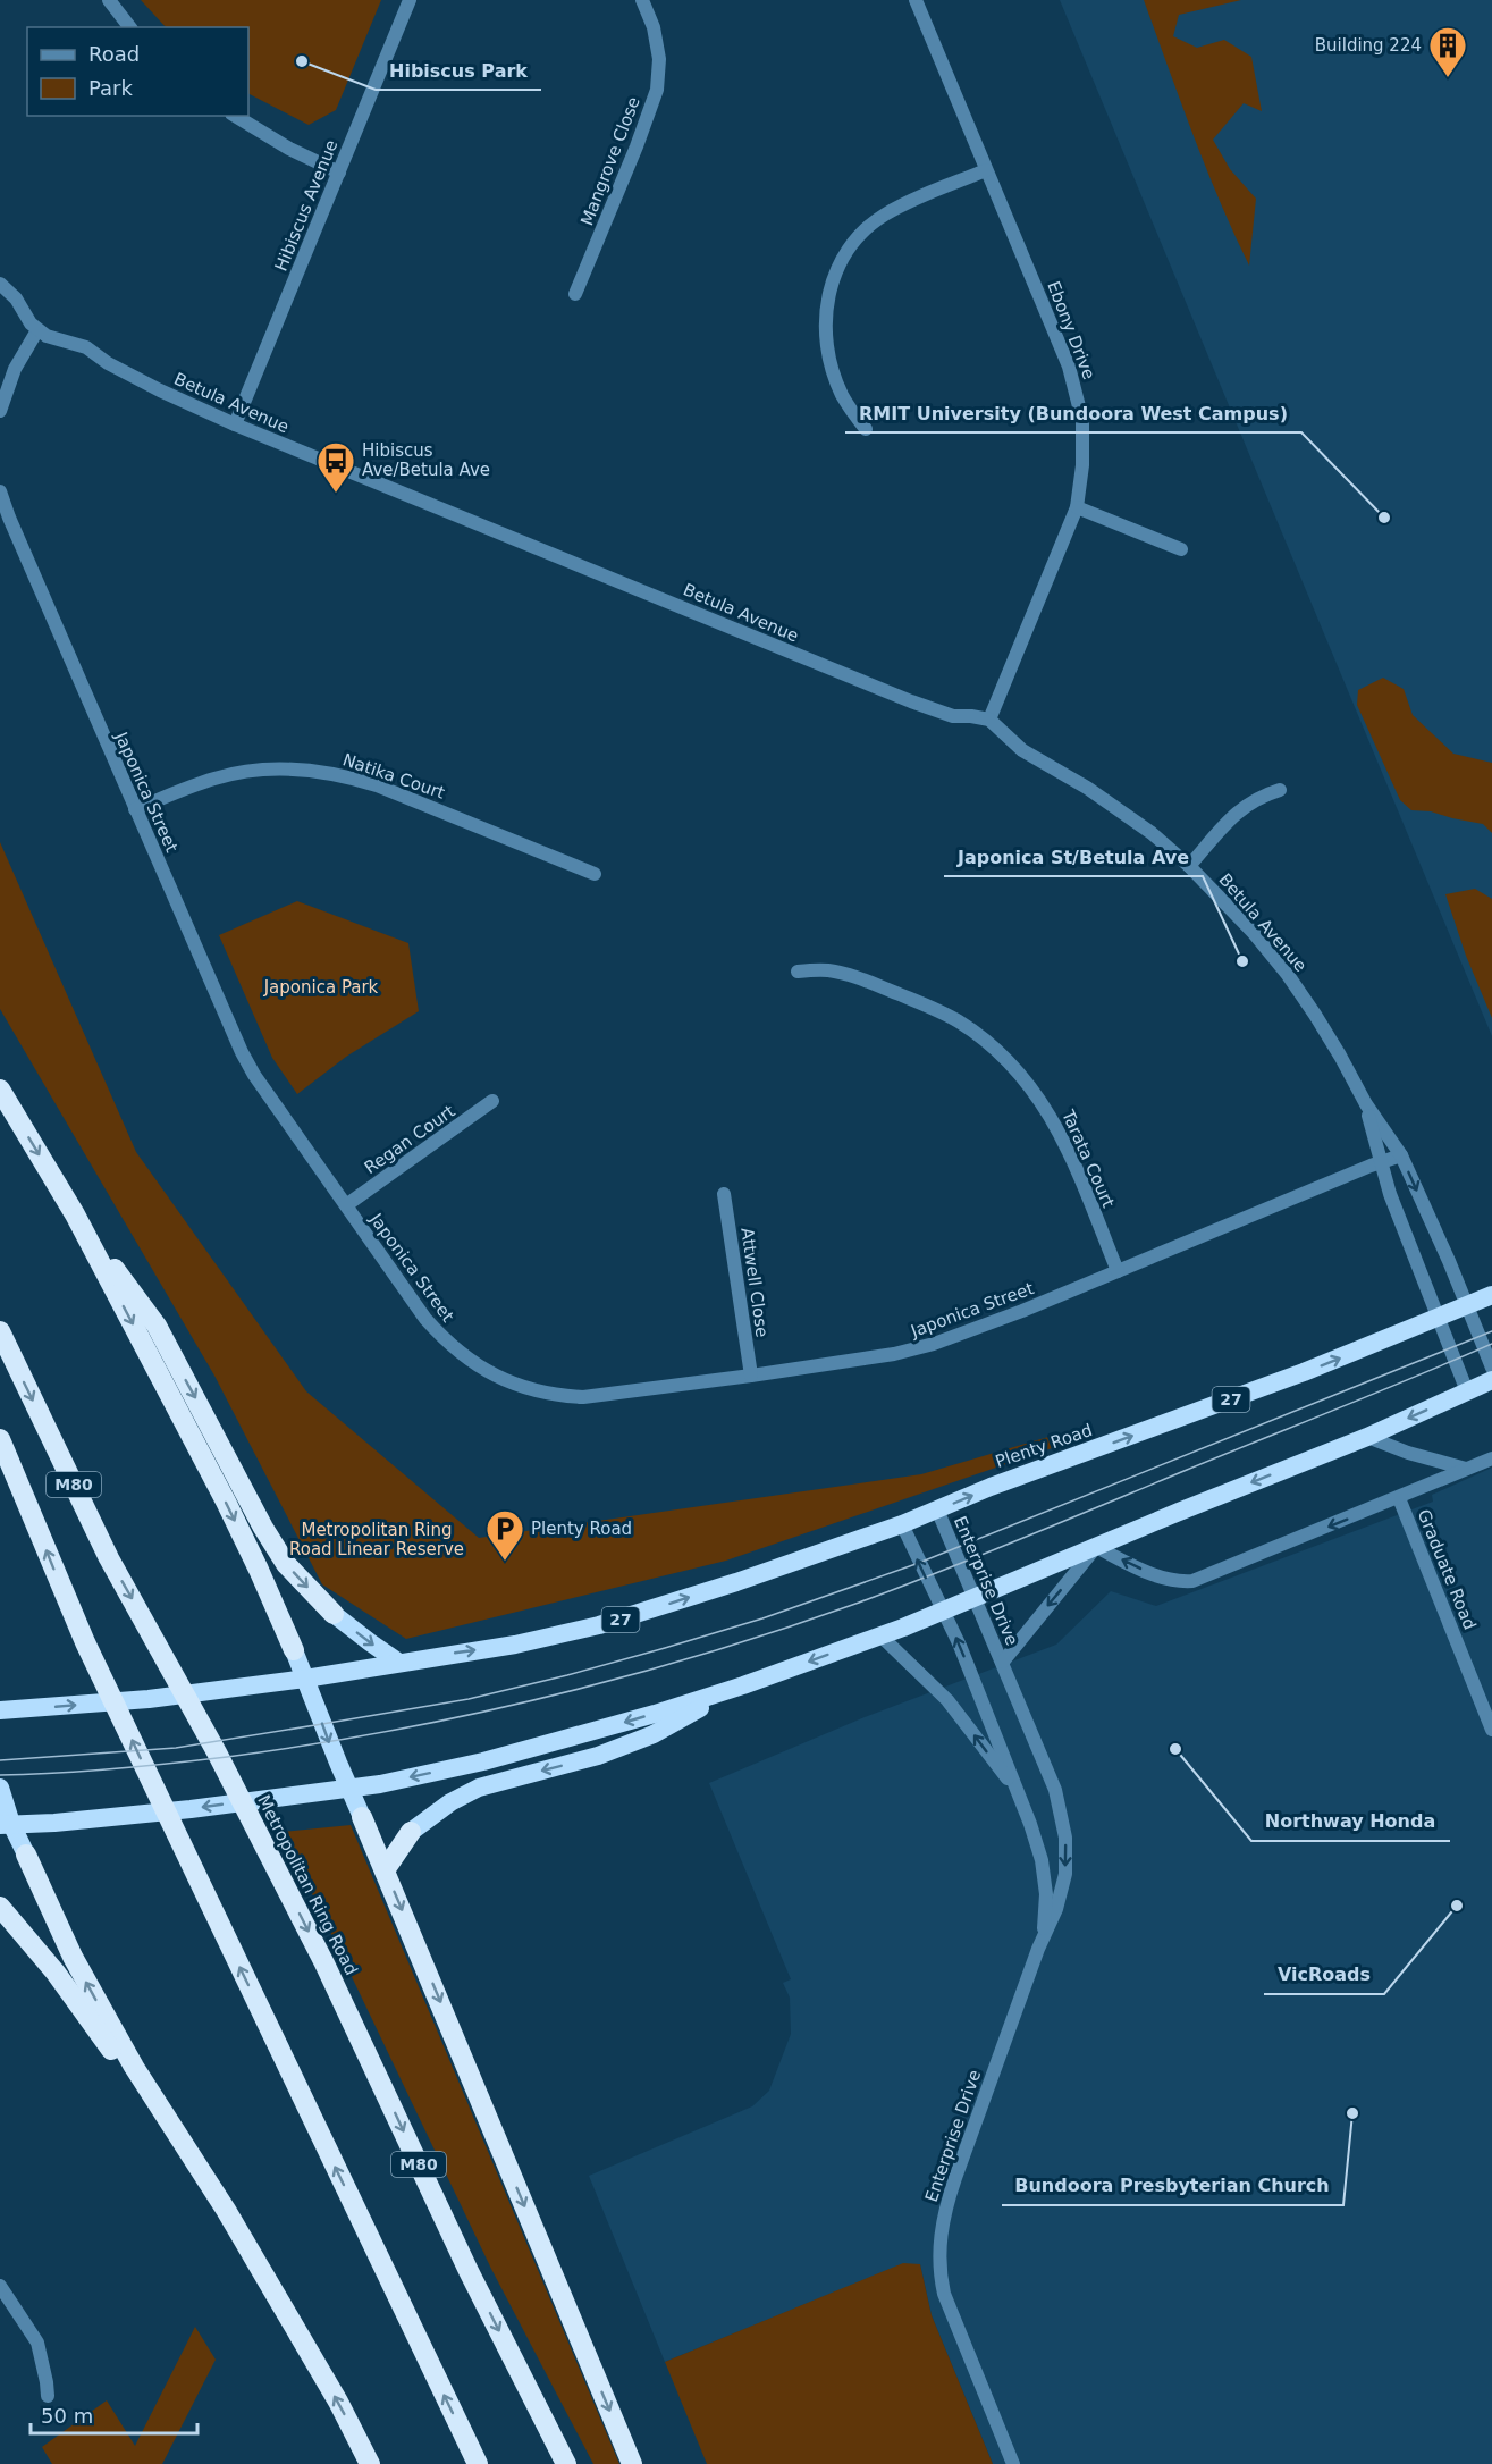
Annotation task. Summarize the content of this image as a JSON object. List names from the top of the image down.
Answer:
{
  "streets": {
    "highway": [
      "27",
      "Plenty Road",
      "M80",
      "Metropolitan Ring Road"
    ],
    "street": [
      "Mangrove Close",
      "Hibiscus Avenue",
      "Ebony Drive",
      "Betula Avenue",
      "Natika Court",
      "Japonica Street",
      "Regan Court",
      "Tarata Court",
      "Attwell Close",
      "Graduate Road",
      "Enterprise Drive"
    ]
  },
  "crossings": [
    ["Hibiscus Avenue", "Betula Avenue"],
    ["Ebony Drive", "Betula Avenue"],
    ["Betula Avenue", "Japonica Street"],
    ["Betula Avenue", "Plenty Road"],
    ["Natika Court", "Japonica Street"],
    ["Japonica Street", "Regan Court"],
    ["Japonica Street", "Tarata Court"],
    ["Japonica Street", "Attwell Close"],
    ["Plenty Road", "Enterprise Drive"]
  ],
  "parks": ["Japonica Park", "Metropolitan Ring Road Linear Reserve"],
  "places": {
    "other": [
      "Hibiscus Park",
      "RMIT University (Bundoora West Campus)",
      "Japonica St/Betula Ave",
      "Northway Honda",
      "VicRoads",
      "Bundoora Presbyterian Church"
    ],
    "building": ["Building 224"],
    "bus stop": ["Hibiscus Ave/Betula Ave"],
    "parking": ["Plenty Road"]
  },
  "legend": ["Road", "Park"],
  "scale_bar": "50 m"
}
